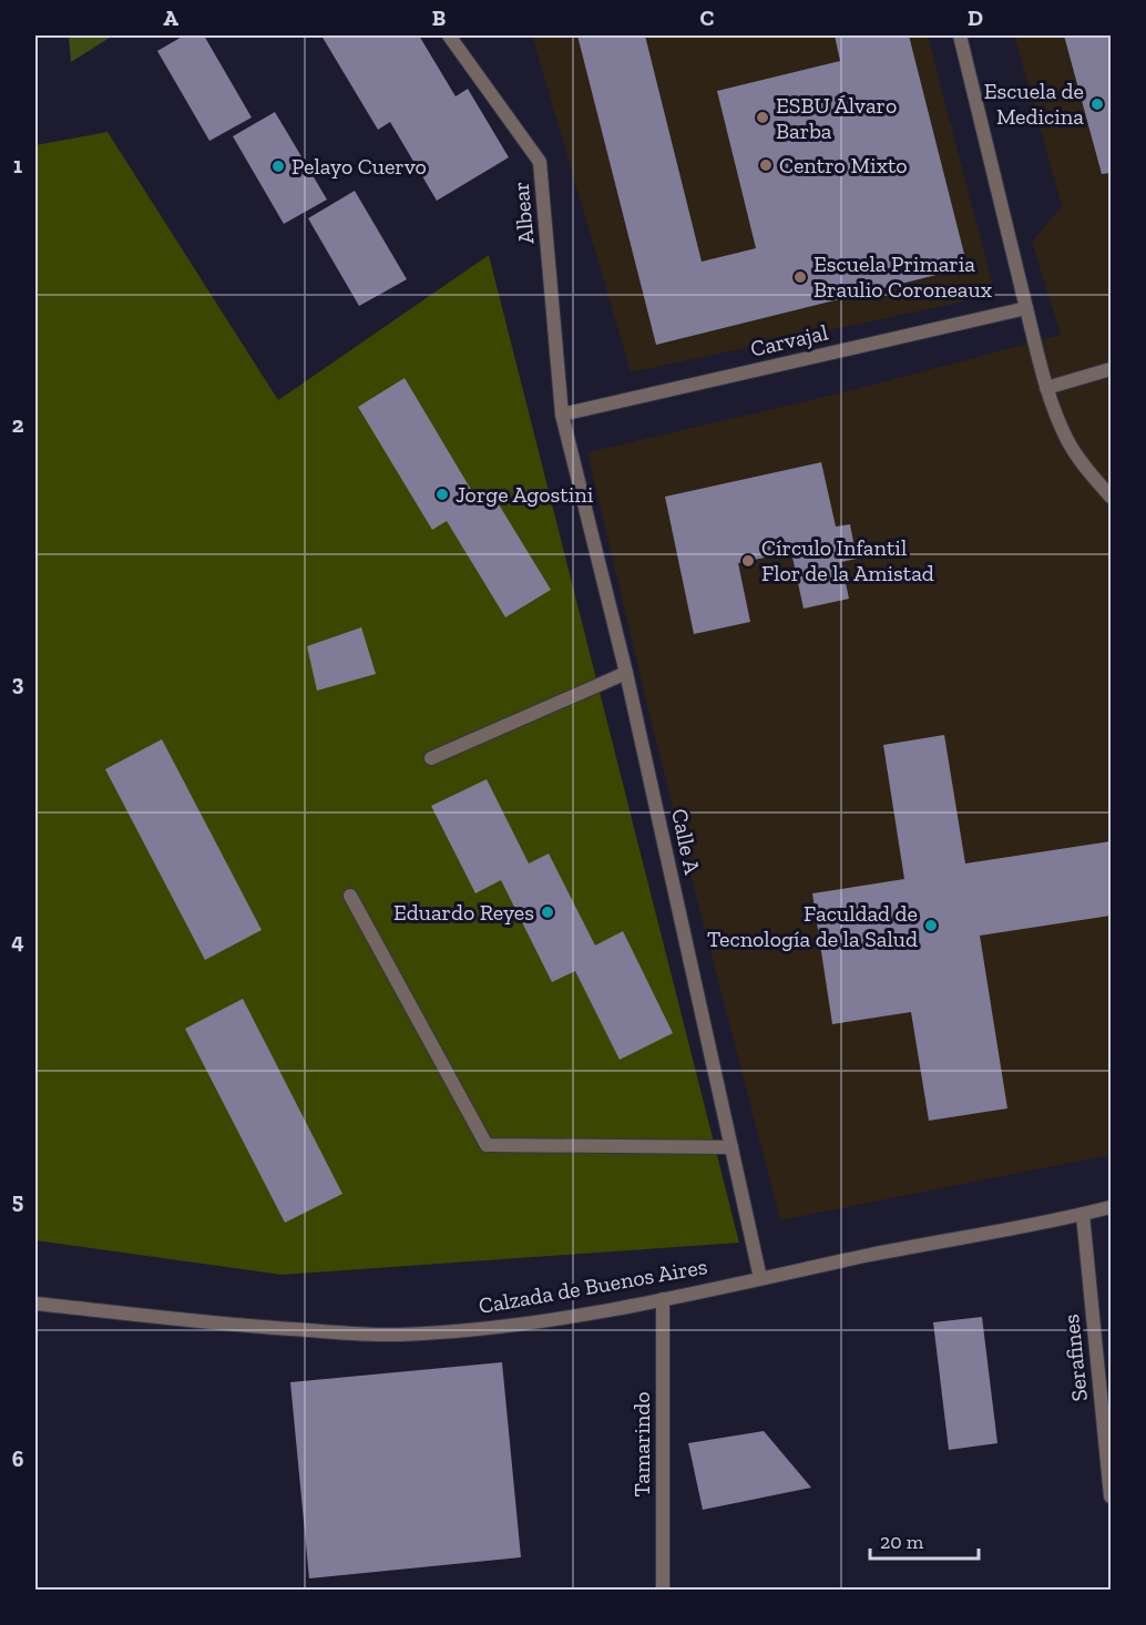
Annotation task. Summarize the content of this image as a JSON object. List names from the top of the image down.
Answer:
{
  "streets": {
    "street": [
      "Albear",
      "Carvajal",
      "Calle A",
      "Calzada de Buenos Aires",
      "Serafines",
      "Tamarindo"
    ]
  },
  "crossings": [
    ["Albear", "Carvajal"],
    ["Albear", "Calle A"],
    ["Carvajal", "Calle A"],
    ["Calle A", "Calzada de Buenos Aires"],
    ["Calzada de Buenos Aires", "Serafines"],
    ["Calzada de Buenos Aires", "Tamarindo"]
  ],
  "places": [
    "Escuela de Medicina",
    "ESBU Álvaro Barba",
    "Centro Mixto",
    "Pelayo Cuervo",
    "Escuela Primaria Braulio Coroneaux",
    "Jorge Agostini",
    "Círculo Infantil Flor de la Amistad",
    "Eduardo Reyes",
    "Faculdad de Tecnología de la Salud"
  ],
  "scale_bar": "20 m",
  "grid": {
    "columns": [
      "A",
      "B",
      "C",
      "D"
    ],
    "rows": [
      "1",
      "2",
      "3",
      "4",
      "5",
      "6"
    ]
  }
}
